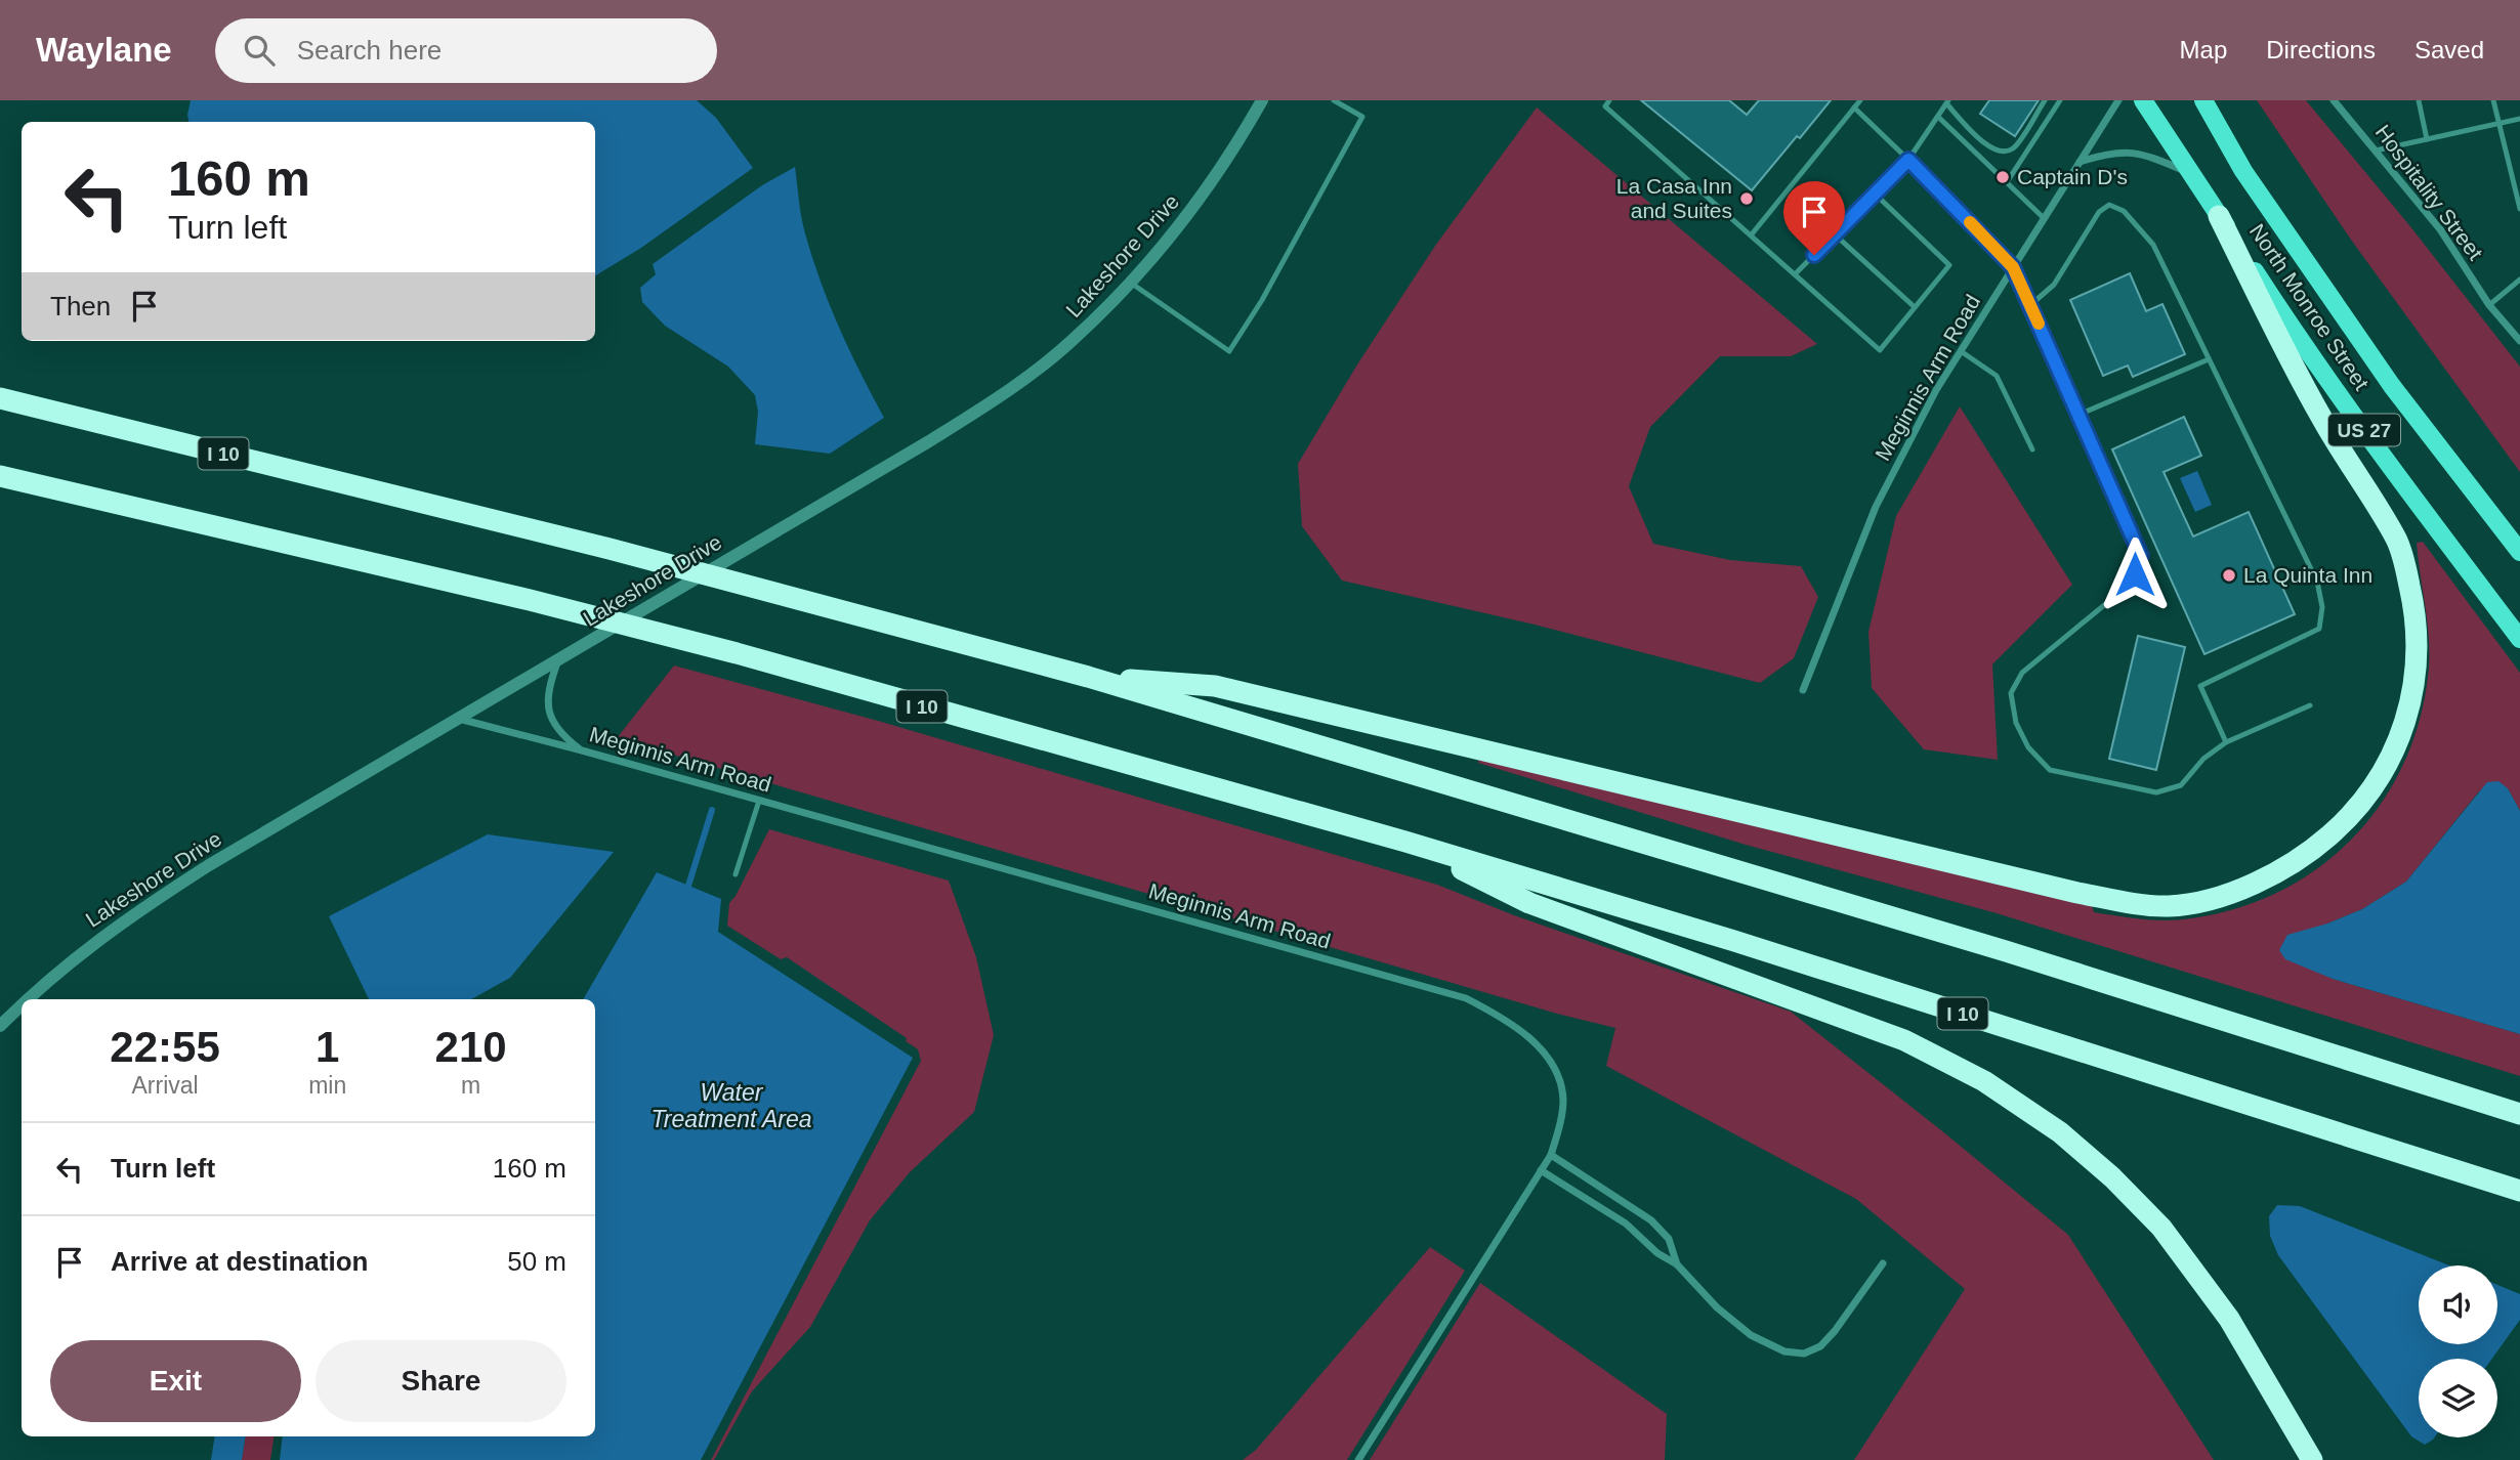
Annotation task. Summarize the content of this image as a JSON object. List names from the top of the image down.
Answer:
{
  "streets": {
    "highway": ["I 10"],
    "main road": ["North Monroe Street", "US 27"],
    "street": ["Hospitality Street", "Lakeshore Drive", "Meginnis Arm Road"]
  },
  "crossings": [
    ["Lakeshore Drive", "Meginnis Arm Road"]
  ],
  "water": ["Water Treatment Area"],
  "places": ["Captain D's", "La Casa Inn and Suites", "La Quinta Inn"],
  "page": {
    "header": "Waylane",
    "search": "Search here",
    "nav": ["Map", "Directions", "Saved"],
    "turn": ["160 m", "Turn left"],
    "then": "Then",
    "eta": [
      "22:55",
      "Arrival",
      "1",
      "min",
      "210",
      "m"
    ],
    "list": [
      {
        "name": "Turn left",
        "value": "160 m"
      },
      {
        "name": "Arrive at destination",
        "value": "50 m"
      }
    ],
    "buttons": ["Exit", "Share"]
  }
}
